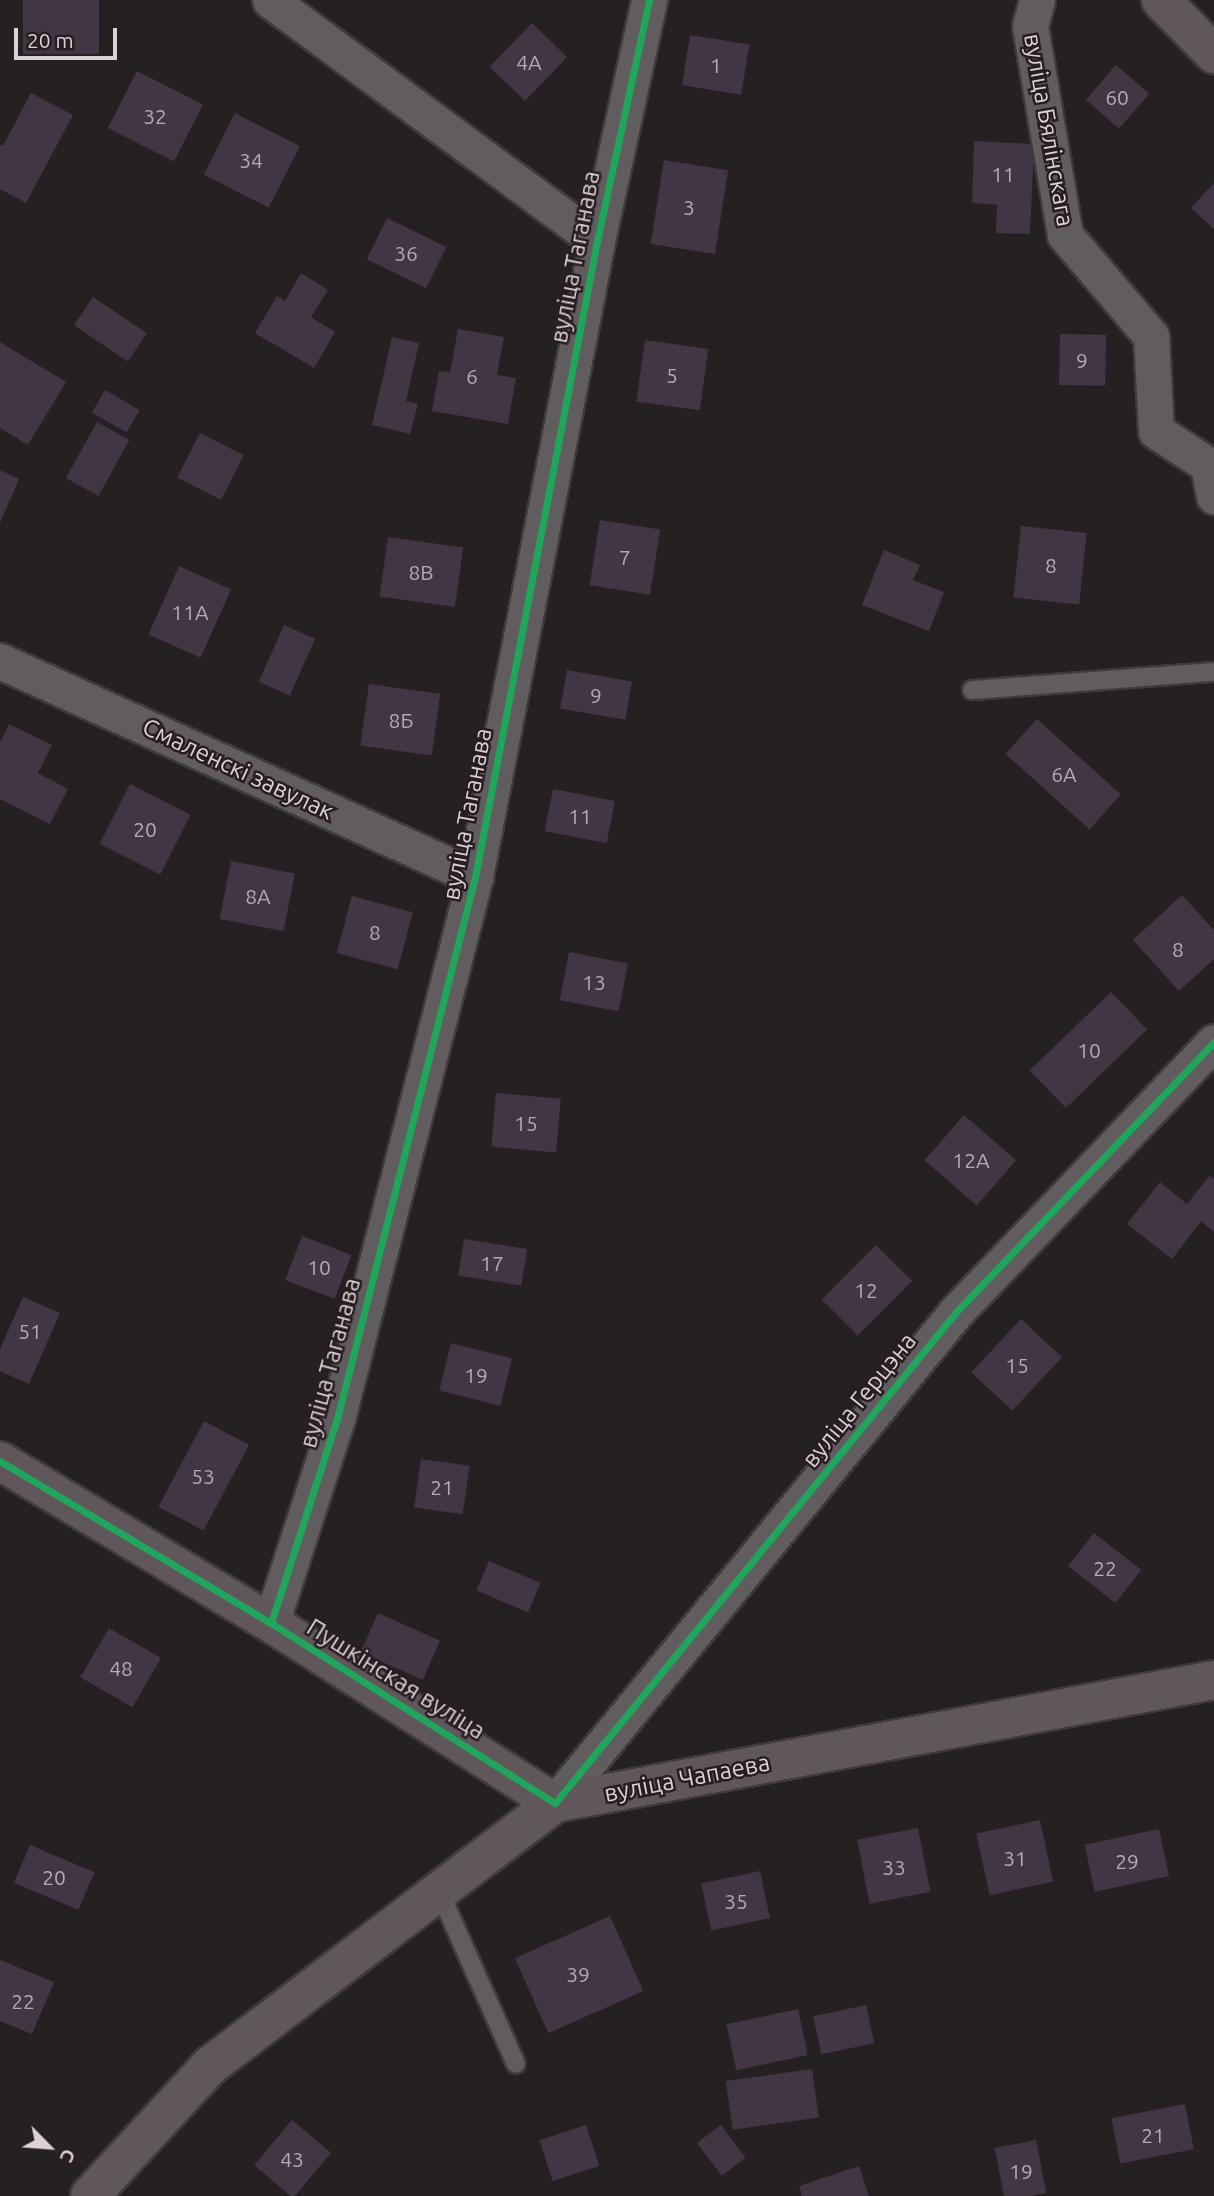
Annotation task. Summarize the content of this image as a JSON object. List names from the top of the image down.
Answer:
{
  "streets": {
    "main road": ["Пушкінская вуліца", "вуліца Чапаева"],
    "street": [
      "вуліца Бялінскага",
      "вуліца Таганава",
      "Смаленскі завулак",
      "вуліца Герцэна"
    ]
  },
  "crossings": [
    ["вуліца Таганава", "Смаленскі завулак"],
    ["вуліца Таганава", "Пушкінская вуліца"],
    ["вуліца Герцэна", "Пушкінская вуліца"],
    ["вуліца Герцэна", "вуліца Чапаева"],
    ["Пушкінская вуліца", "вуліца Чапаева"]
  ],
  "house_numbers": [
    "4А",
    "1",
    "60",
    "32",
    "34",
    "11",
    "3",
    "36",
    "9",
    "5",
    "6",
    "7",
    "8",
    "8В",
    "11А",
    "9",
    "8Б",
    "6А",
    "11",
    "20",
    "8А",
    "8",
    "8",
    "13",
    "10",
    "15",
    "12А",
    "17",
    "10",
    "12",
    "51",
    "15",
    "19",
    "53",
    "21",
    "22",
    "48",
    "31",
    "29",
    "33",
    "20",
    "35",
    "39",
    "22",
    "21",
    "43",
    "19"
  ],
  "scale_bar": "20 m",
  "north": "bottom right"
}
